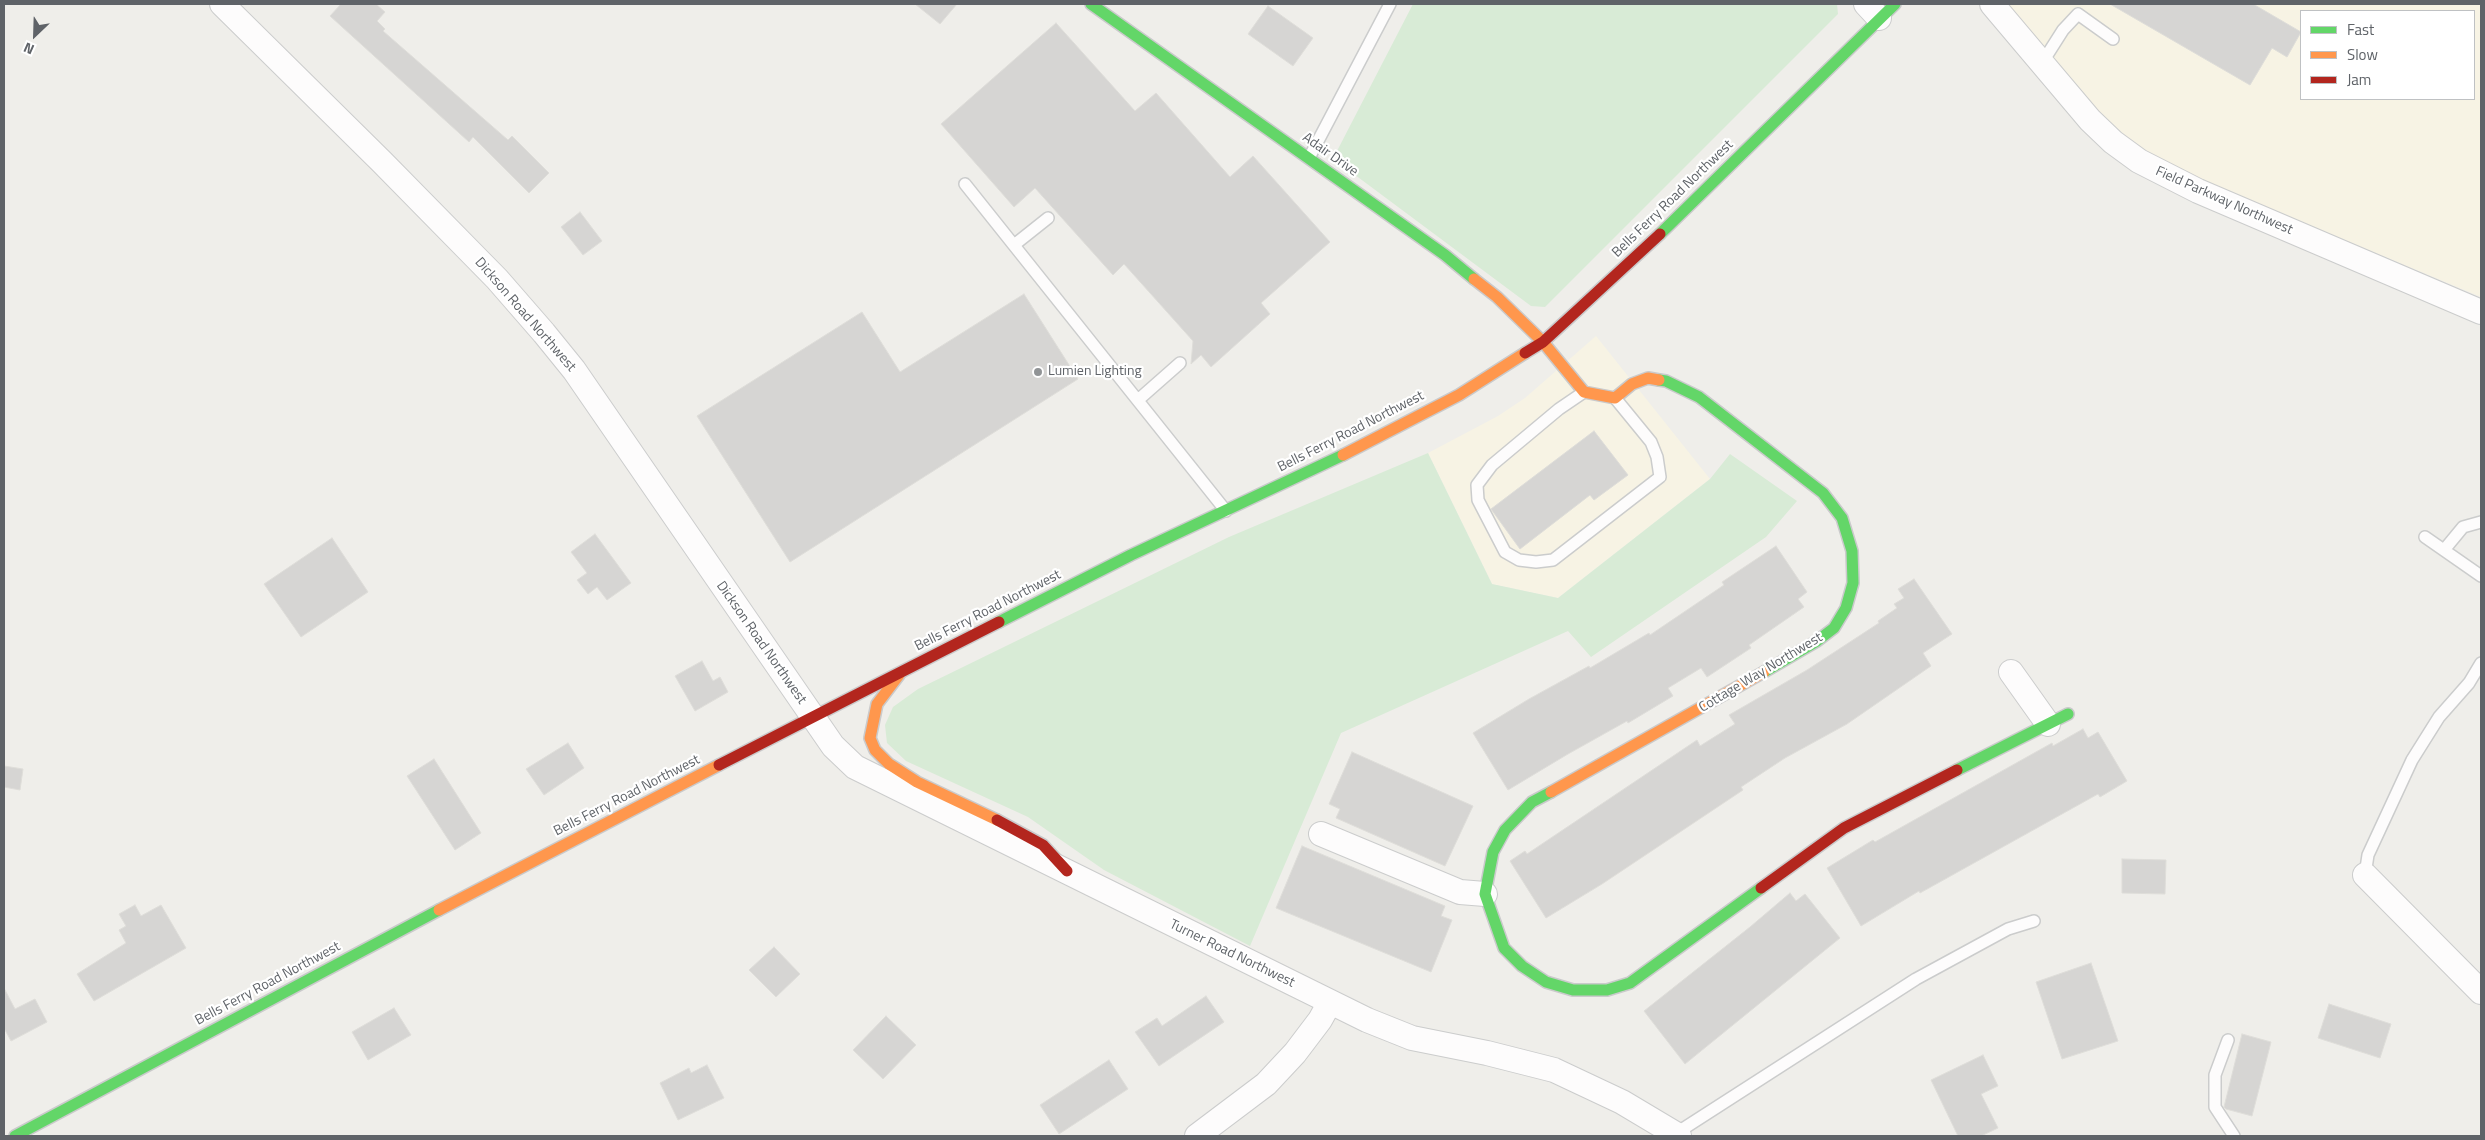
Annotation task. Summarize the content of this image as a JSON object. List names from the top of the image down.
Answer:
{
  "streets": {
    "main road": ["Adair Drive", "Bells Ferry Road Northwest", "Cottage Way Northwest"],
    "street": ["Field Parkway Northwest", "Dickson Road Northwest", "Turner Road Northwest"]
  },
  "crossings": [
    ["Adair Drive", "Bells Ferry Road Northwest"],
    ["Bells Ferry Road Northwest", "Dickson Road Northwest"],
    ["Bells Ferry Road Northwest", "Turner Road Northwest"],
    ["Dickson Road Northwest", "Turner Road Northwest"]
  ],
  "places": ["Lumien Lighting"],
  "legend": ["Fast", "Slow", "Jam"],
  "north": "bottom left"
}
